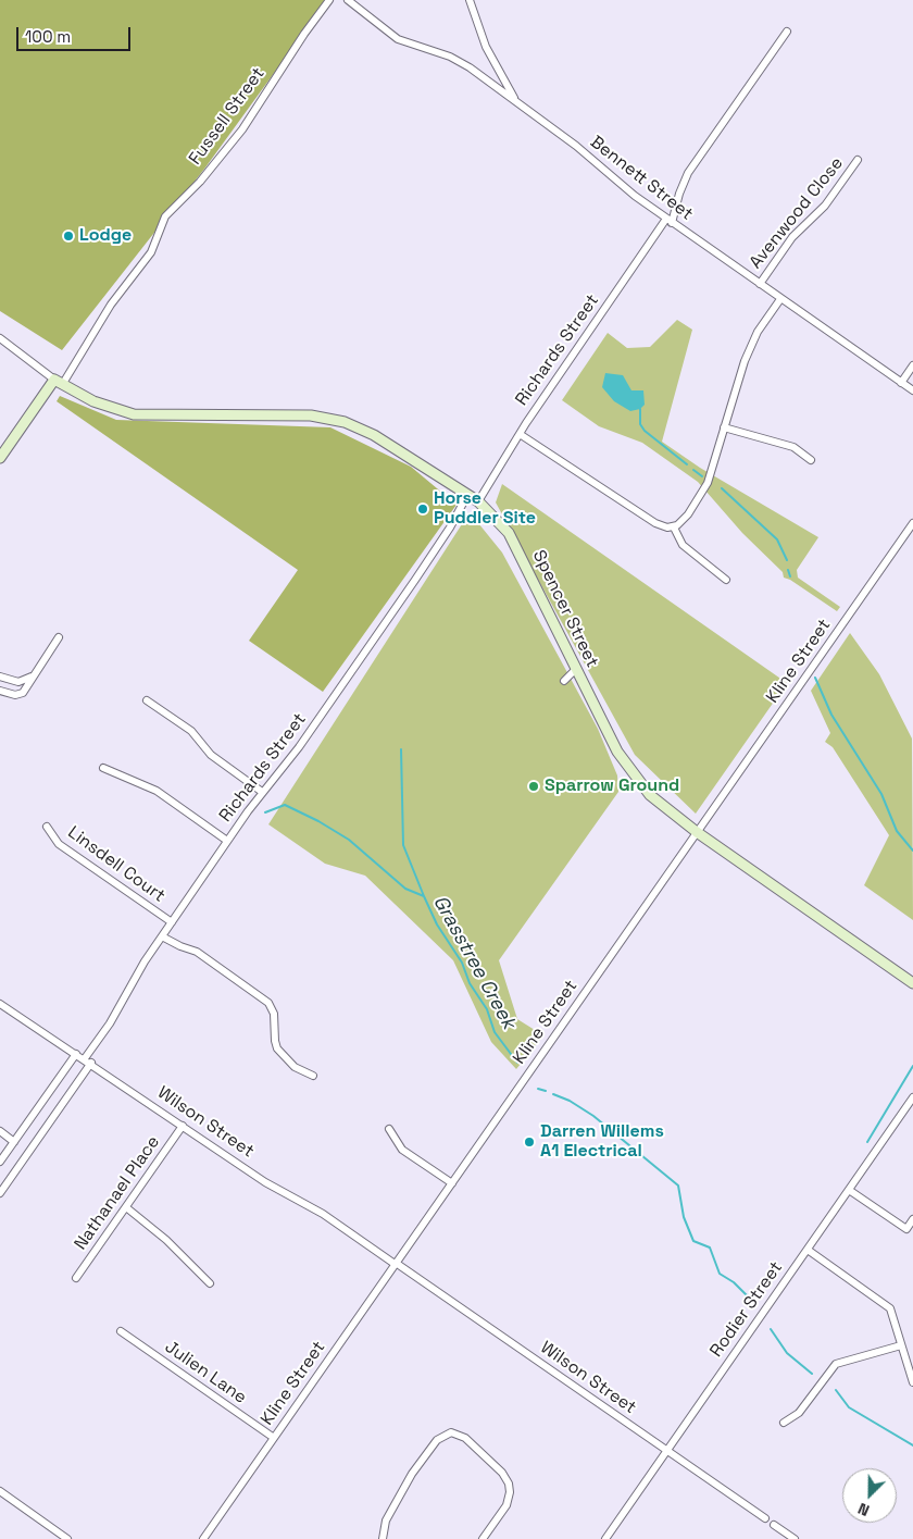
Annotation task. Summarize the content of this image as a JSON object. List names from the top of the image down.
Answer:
{
  "streets": {
    "street": [
      "Fussell Street",
      "Bennett Street",
      "Avenwood Close",
      "Richards Street",
      "Spencer Street",
      "Kline Street",
      "Linsdell Court",
      "Wilson Street",
      "Nathanael Place",
      "Rodier Street",
      "Julien Lane"
    ]
  },
  "crossings": [
    ["Fussell Street", "Spencer Street"],
    ["Bennett Street", "Avenwood Close"],
    ["Bennett Street", "Richards Street"],
    ["Richards Street", "Spencer Street"],
    ["Richards Street", "Linsdell Court"],
    ["Richards Street", "Wilson Street"],
    ["Spencer Street", "Kline Street"],
    ["Kline Street", "Wilson Street"],
    ["Kline Street", "Julien Lane"],
    ["Wilson Street", "Nathanael Place"],
    ["Wilson Street", "Rodier Street"]
  ],
  "water": ["Grasstree Creek"],
  "places": [
    "Lodge",
    "Horse Puddler Site",
    "Sparrow Ground",
    "Darren Willems A1 Electrical"
  ],
  "scale_bar": "100 m",
  "north": "bottom left"
}
